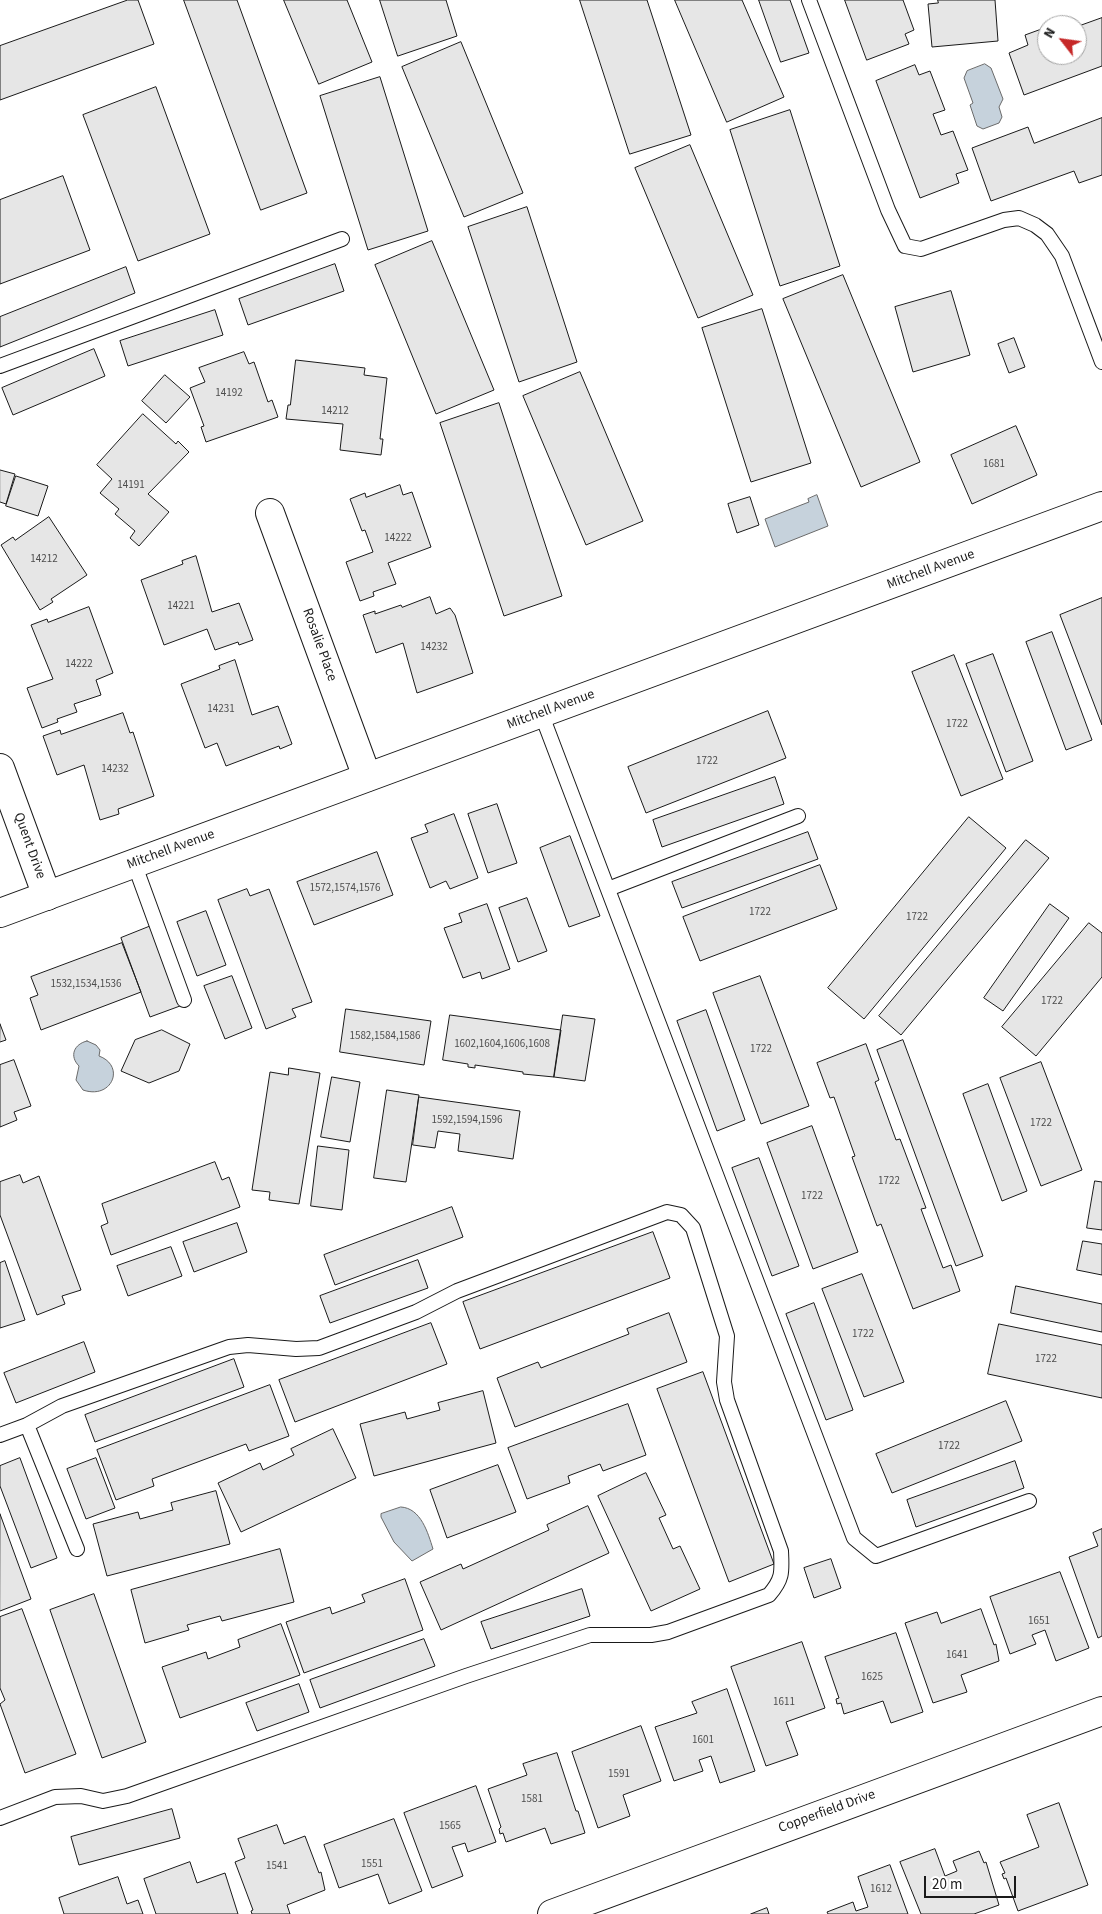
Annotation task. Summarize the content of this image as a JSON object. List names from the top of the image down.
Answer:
{
  "streets": {
    "street": [
      "Mitchell Avenue",
      "Rosalie Place",
      "Quent Drive",
      "Copperfield Drive"
    ]
  },
  "crossings": [
    ["Mitchell Avenue", "Rosalie Place"],
    ["Mitchell Avenue", "Quent Drive"]
  ],
  "house_numbers": [
    "14192",
    "14212",
    "1681",
    "14191",
    "14222",
    "14212",
    "14221",
    "14232",
    "14222",
    "14231",
    "1722",
    "1722",
    "14232",
    "1572,1574,1576",
    "1722",
    "1722",
    "1532,1534,1536",
    "1722",
    "1582,1584,1586",
    "1602,1604,1606,1608",
    "1722",
    "1592,1594,1596",
    "1722",
    "1722",
    "1722",
    "1722",
    "1722",
    "1722",
    "1651",
    "1641",
    "1625",
    "1611",
    "1601",
    "1591",
    "1581",
    "1565",
    "1551",
    "1541",
    "1612"
  ],
  "scale_bar": "20 m",
  "north": "top left"
}
